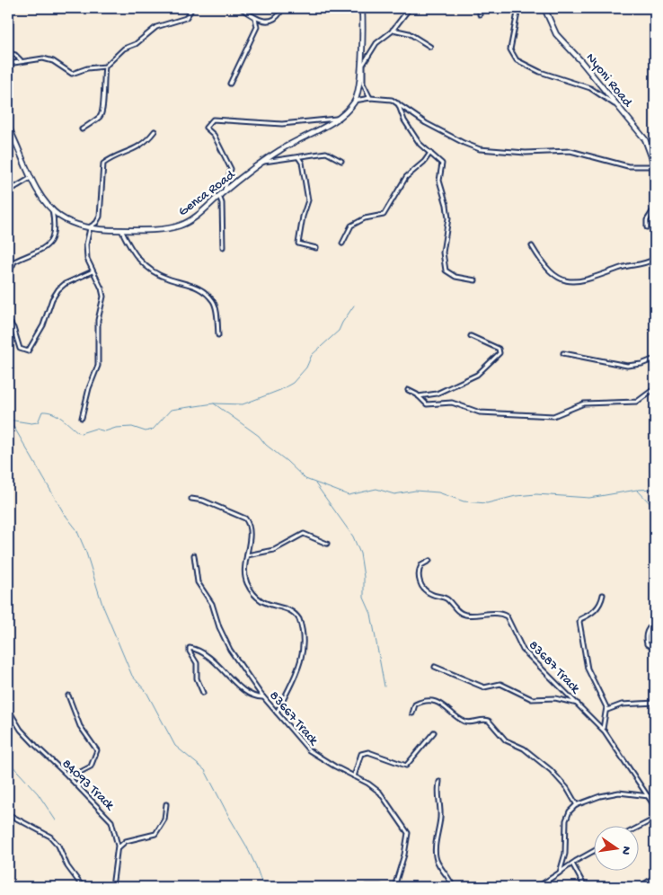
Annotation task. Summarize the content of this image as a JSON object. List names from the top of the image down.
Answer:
{
  "streets": {
    "street": [
      "Nyoni Road",
      "Genca Road",
      "83687 Track",
      "83667 Track",
      "84093 Track"
    ]
  },
  "north": "right"
}
